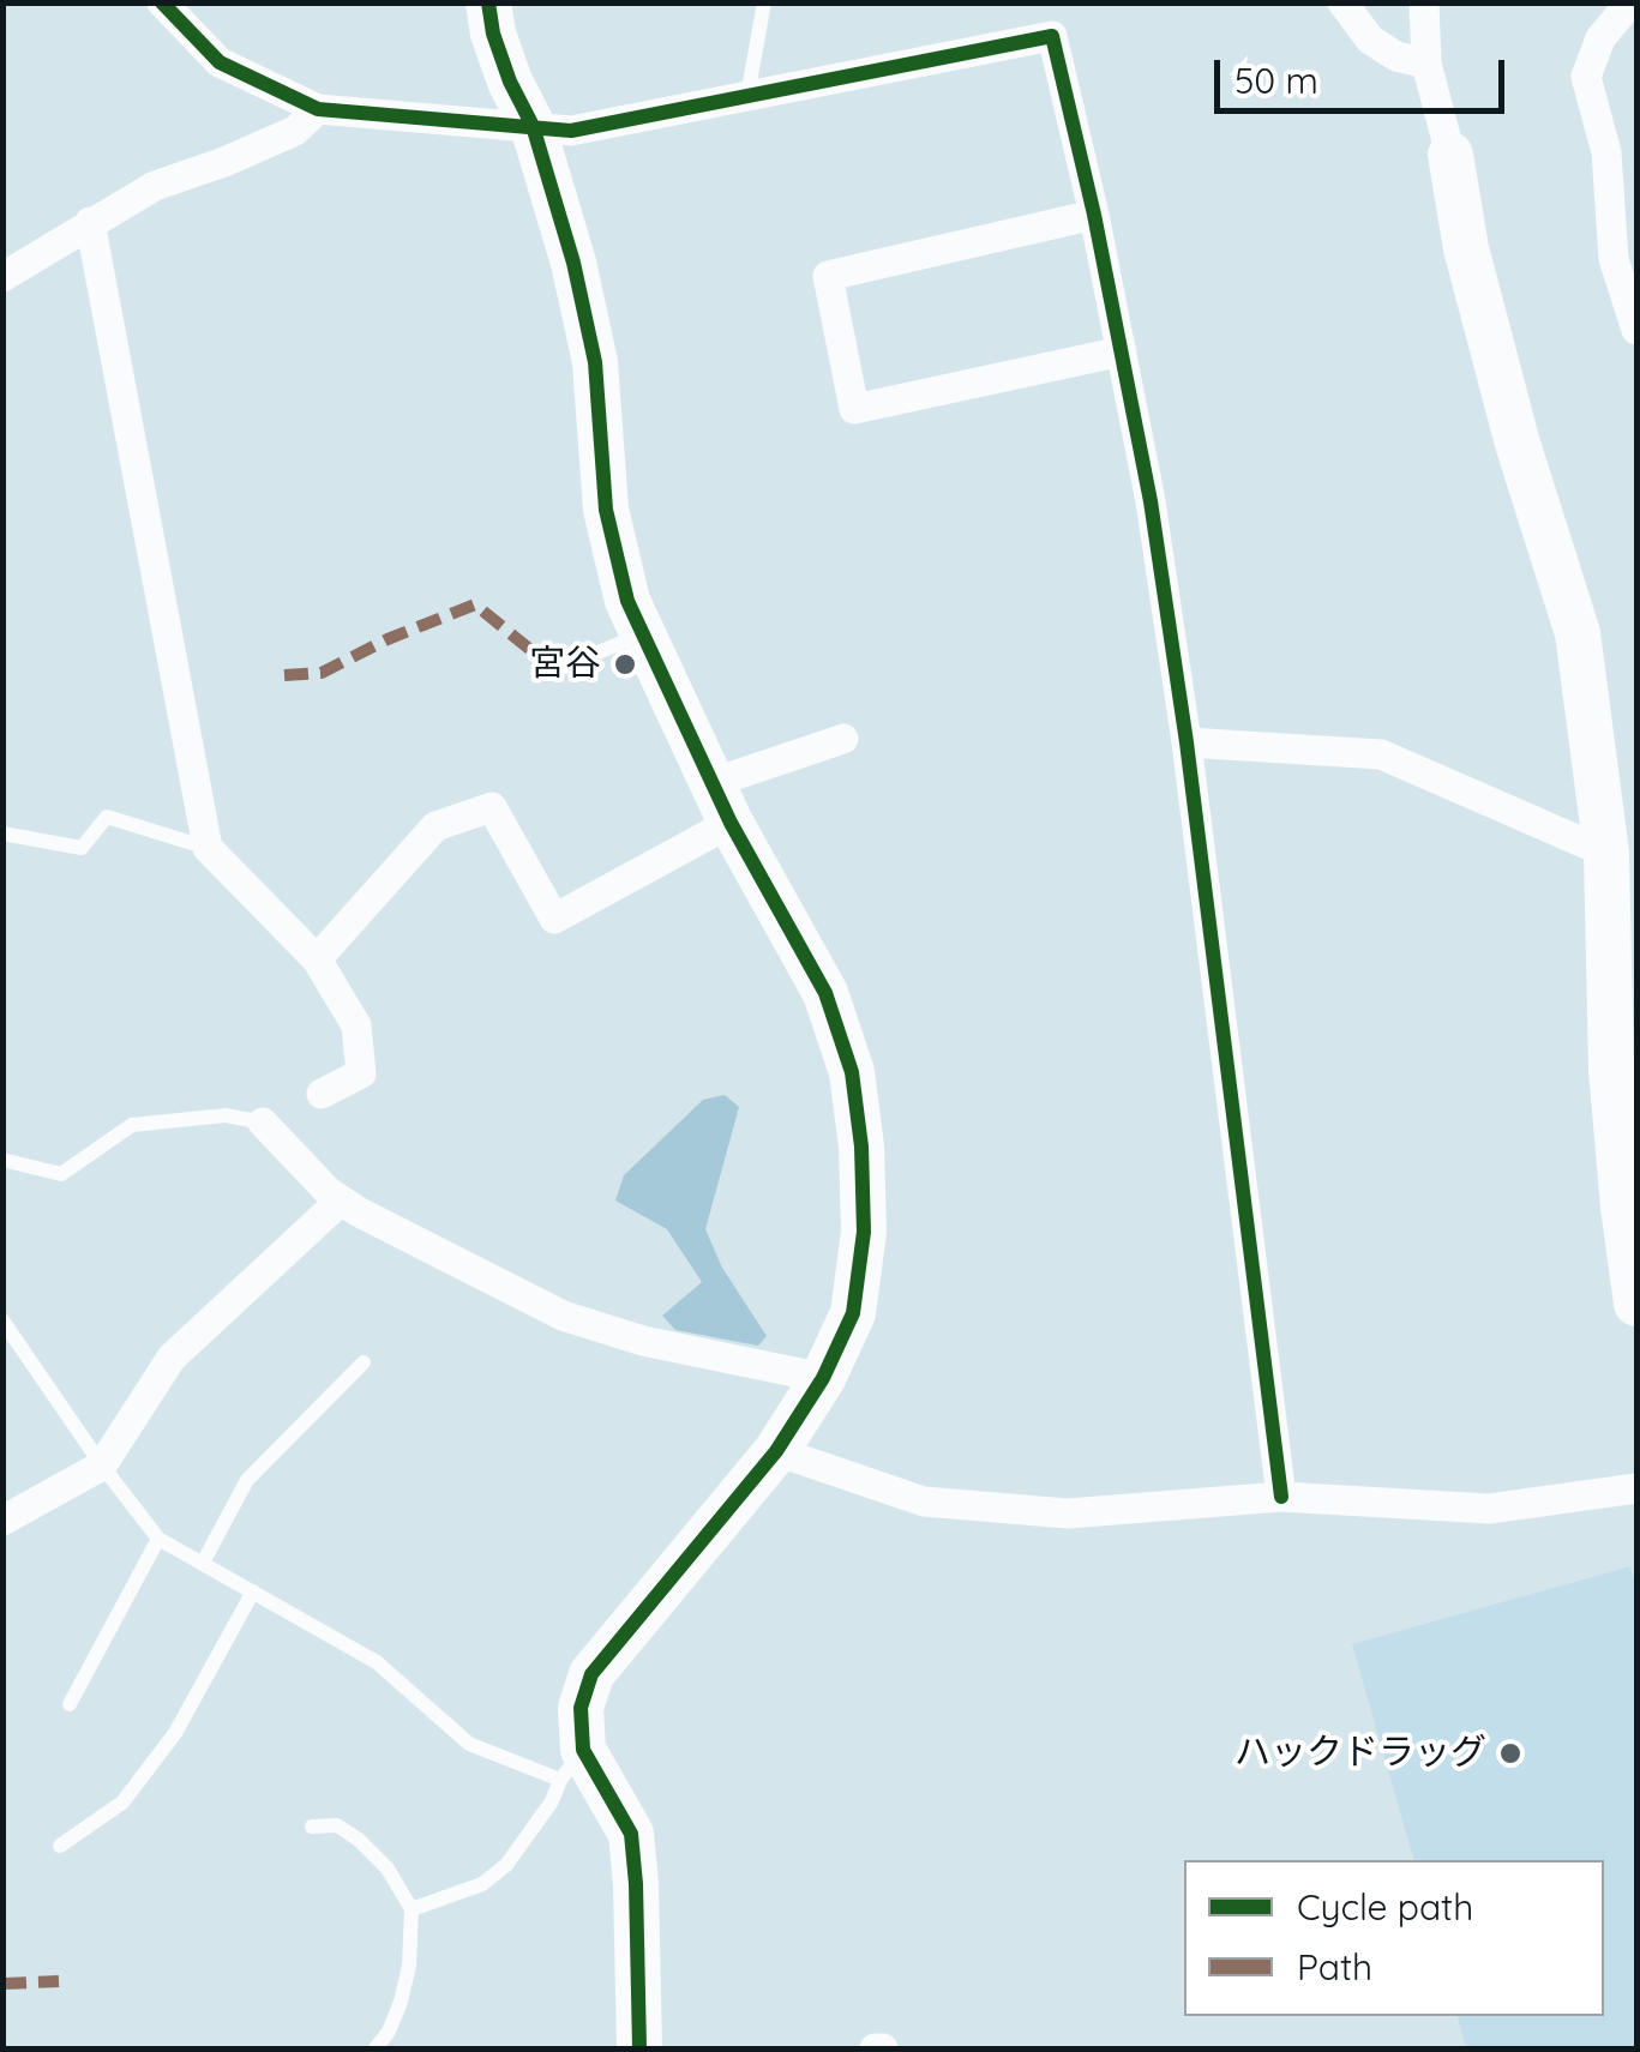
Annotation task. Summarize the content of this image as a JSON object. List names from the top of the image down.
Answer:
{
  "places": ["宮谷", "ハックドラッグ"],
  "legend": ["Cycle path", "Path"],
  "scale_bar": "50 m"
}
